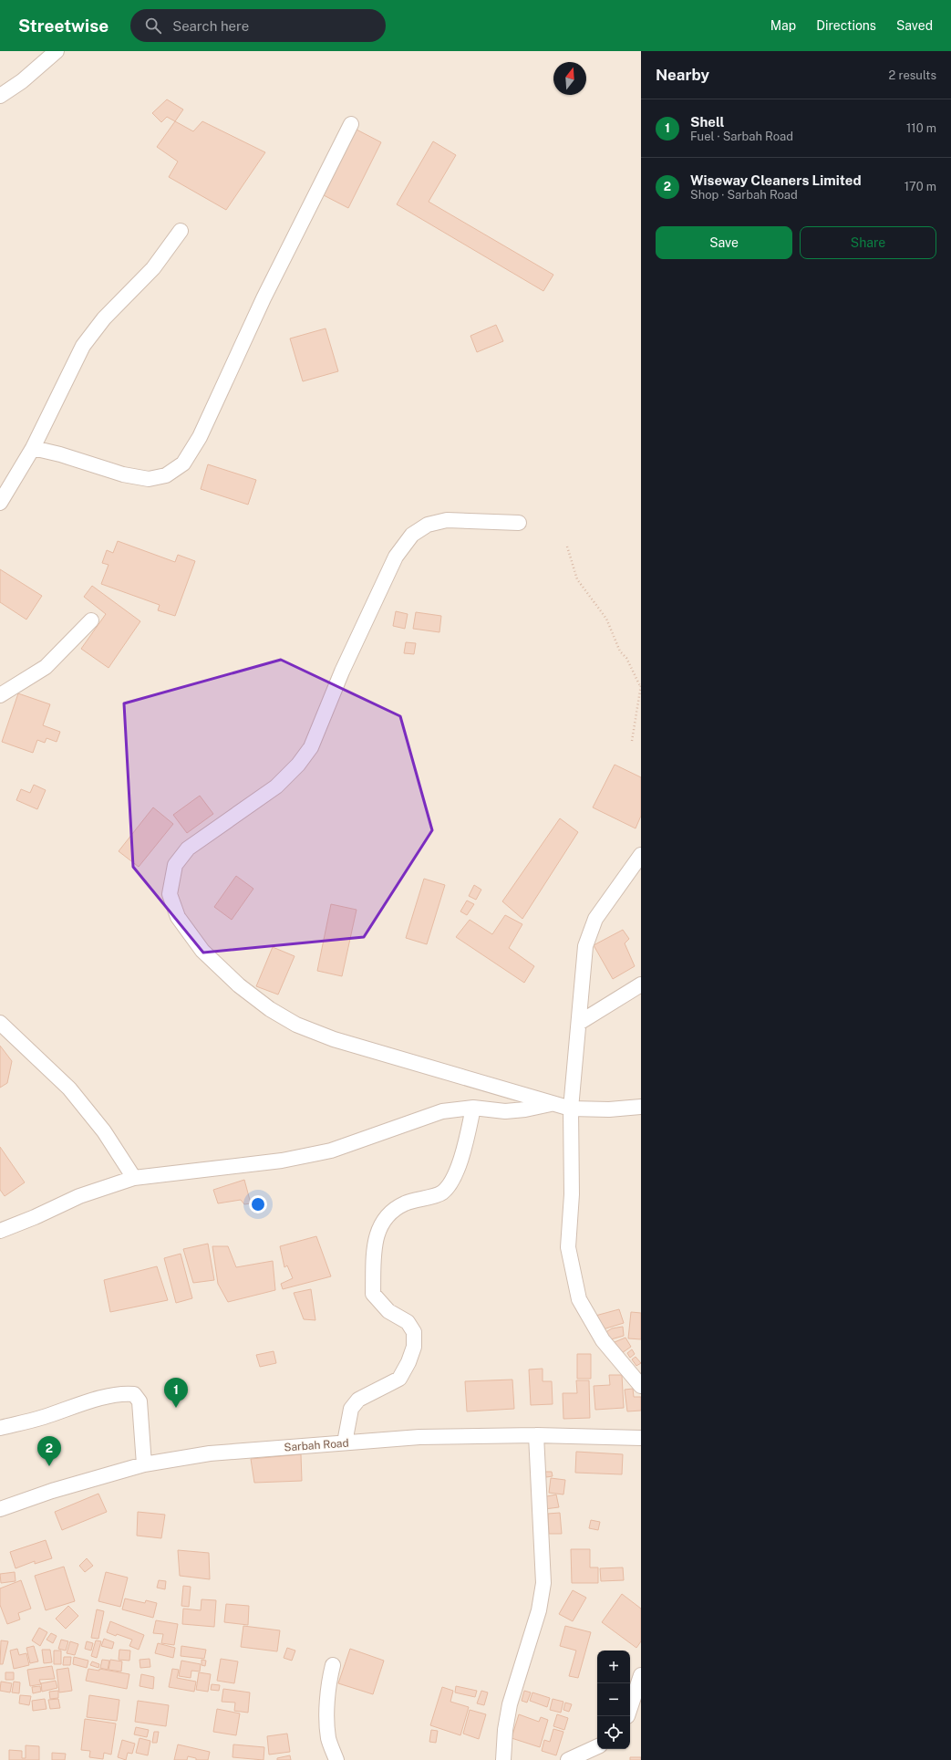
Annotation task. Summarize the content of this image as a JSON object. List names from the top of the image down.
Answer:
{
  "streets": {
    "street": ["Sarbah Road"]
  },
  "north": "top",
  "page": {
    "header": "Streetwise",
    "search": "Search here",
    "nav": ["Map", "Directions", "Saved"],
    "heading": ["Nearby", "2 results"],
    "list": [
      {
        "mark": "1",
        "name": "Shell",
        "note": "Fuel · Sarbah Road",
        "value": "110 m"
      },
      {
        "mark": "2",
        "name": "Wiseway Cleaners Limited",
        "note": "Shop · Sarbah Road",
        "value": "170 m"
      }
    ],
    "buttons": ["Save", "Share"],
    "pins": ["1", "2"],
    "map_buttons": ["+", "−"]
  }
}
